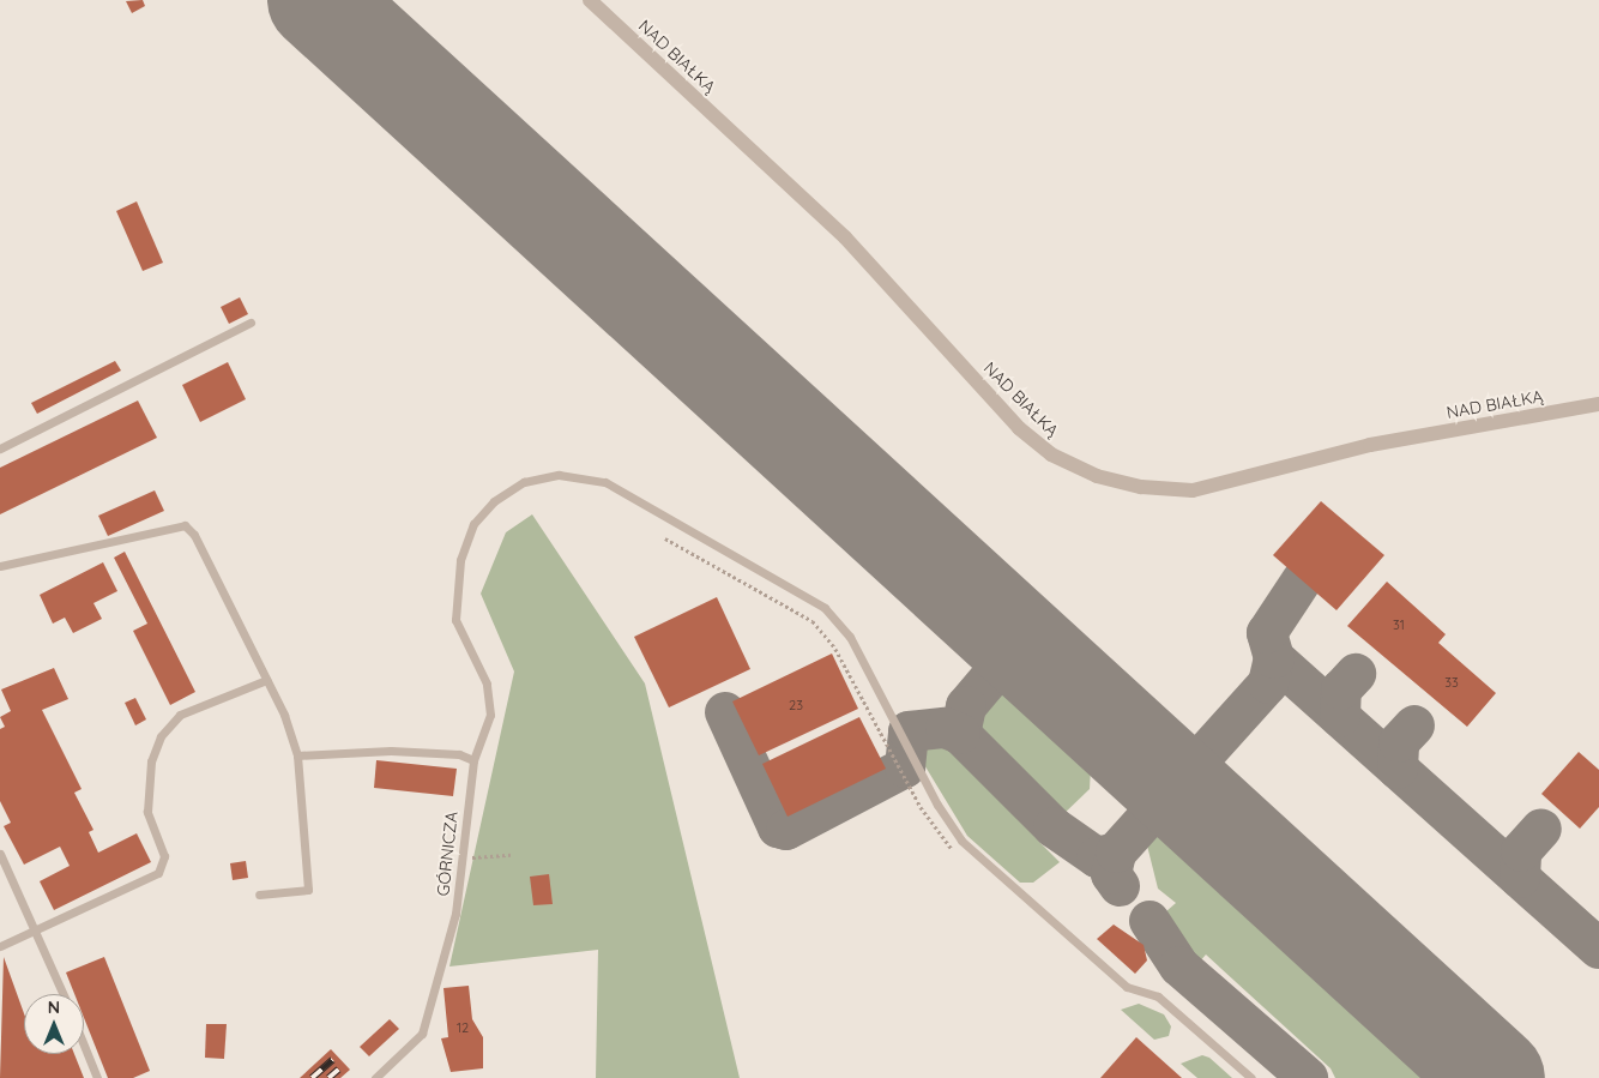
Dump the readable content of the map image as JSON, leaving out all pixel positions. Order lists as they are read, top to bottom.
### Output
{
  "streets": {
    "street": ["NAD BIAŁKĄ"],
    "lane": ["GÓRNICZA"]
  },
  "house_numbers": [
    "31",
    "33",
    "23",
    "12"
  ],
  "north": "top"
}
